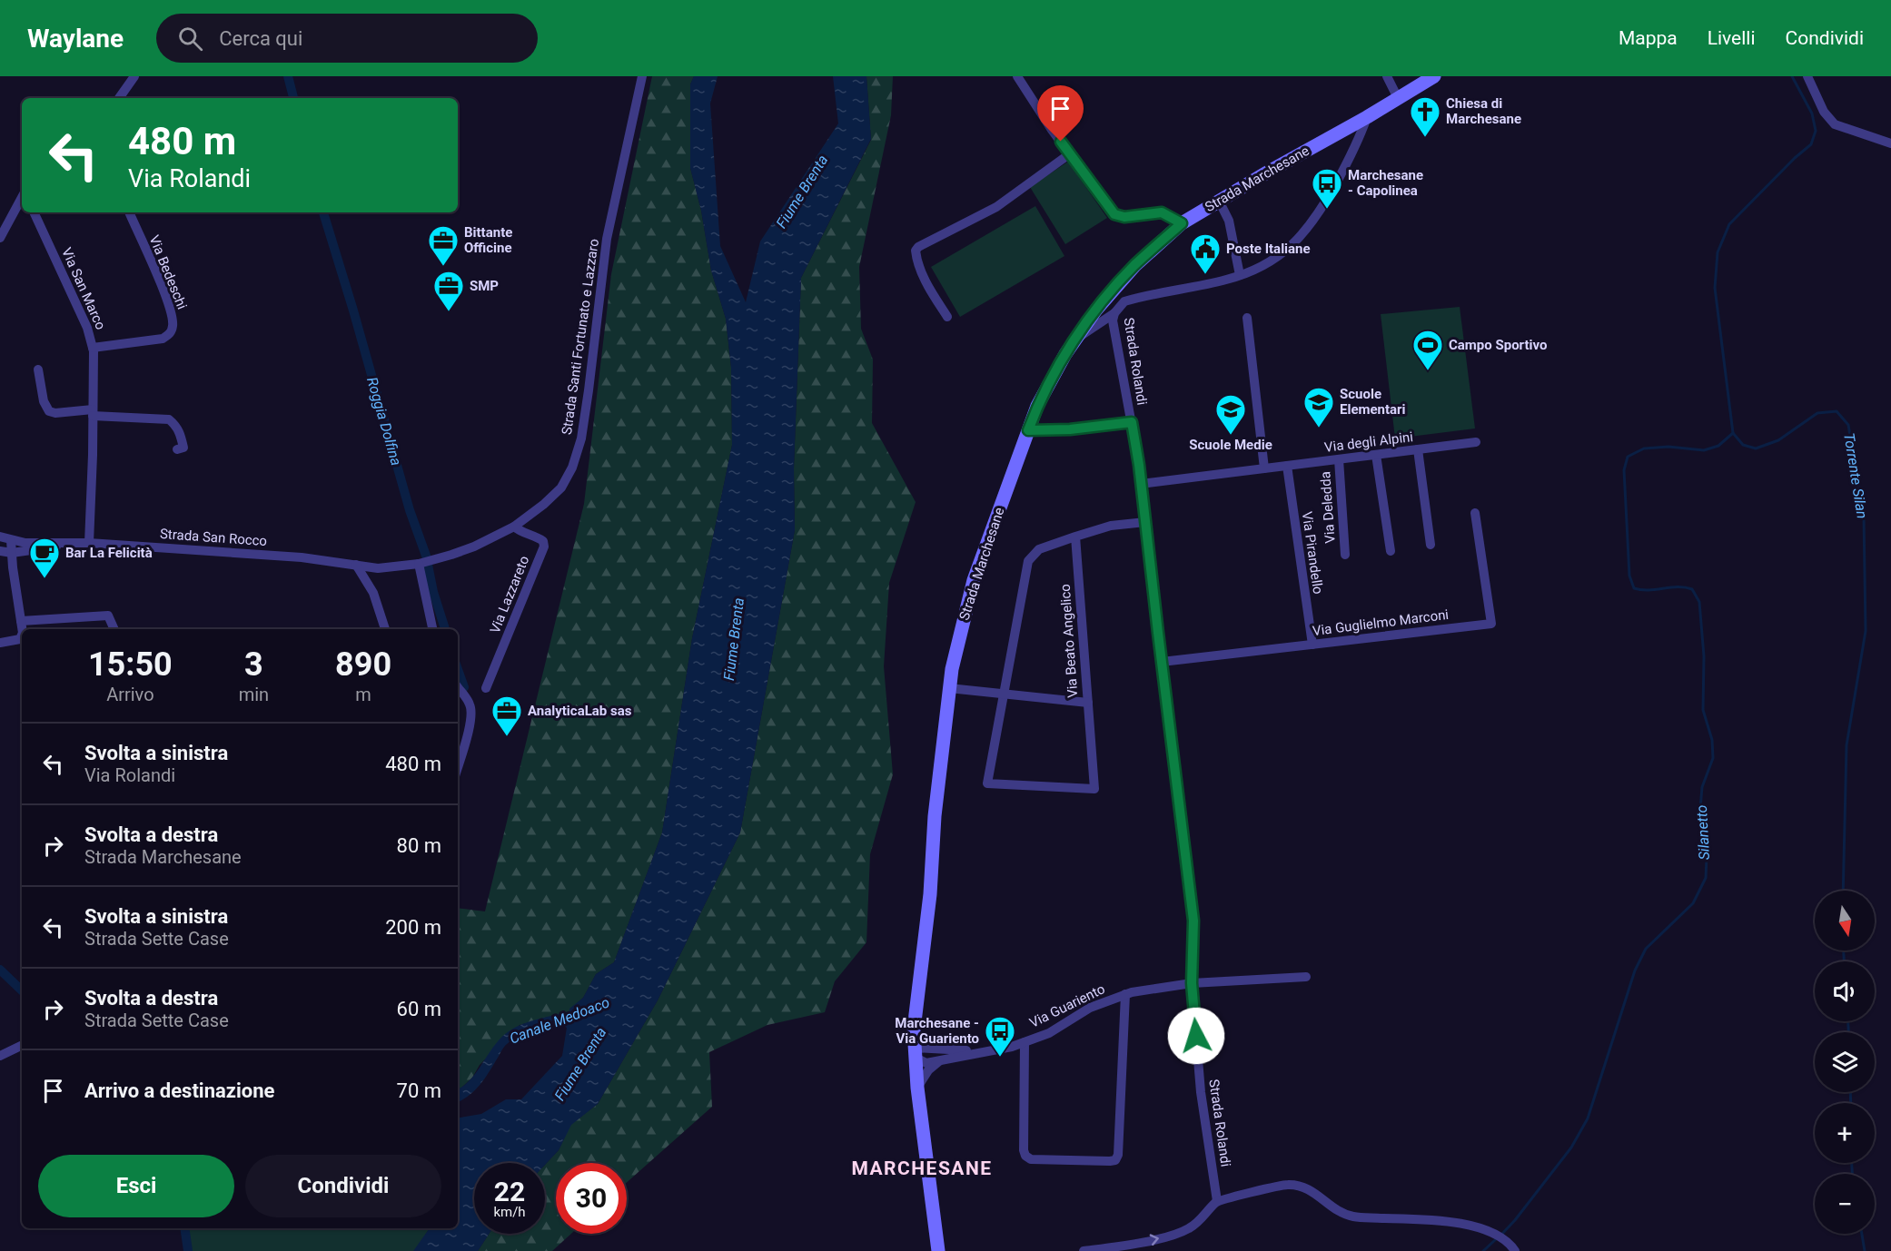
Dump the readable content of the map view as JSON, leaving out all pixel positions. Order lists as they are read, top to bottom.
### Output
{
  "streets": {
    "main road": ["Strada Marchesane"],
    "street": [
      "Via Bedeschi",
      "Via San Marco",
      "Strada Santi Fortunato e Lazzaro",
      "Strada Rolandi",
      "Via degli Alpini",
      "Via Deledda",
      "Strada San Rocco",
      "Via Pirandello",
      "Via Lazzareto",
      "Via Guglielmo Marconi",
      "Via Beato Angelico",
      "Via Guariento"
    ]
  },
  "crossings": [
    ["Strada Marchesane", "Strada Rolandi"],
    ["Strada Marchesane", "Via Beato Angelico"],
    ["Strada Marchesane", "Via Guariento"],
    ["Via Bedeschi", "Via San Marco"],
    ["Via San Marco", "Strada San Rocco"],
    ["Strada Santi Fortunato e Lazzaro", "Strada San Rocco"],
    ["Strada Santi Fortunato e Lazzaro", "Via Lazzareto"],
    ["Strada Rolandi", "Via degli Alpini"],
    ["Strada Rolandi", "Via Guglielmo Marconi"],
    ["Strada Rolandi", "Via Guariento"],
    ["Via degli Alpini", "Via Deledda"],
    ["Via degli Alpini", "Via Pirandello"],
    ["Via Pirandello", "Via Guglielmo Marconi"]
  ],
  "districts": ["MARCHESANE"],
  "water": [
    "Fiume Brenta",
    "Roggia Dolfina",
    "Torrente Silan",
    "Silanetto",
    "Canale Medoaco"
  ],
  "places": {
    "church": ["Chiesa di Marchesane"],
    "bus stop": ["Marchesane - Capolinea", "Marchesane - Via Guariento"],
    "office": ["Bittante Officine", "SMP", "AnalyticaLab sas"],
    "public building": ["Poste Italiane"],
    "sports": ["Campo Sportivo"],
    "school or university": ["Scuole Elementari", "Scuole Medie"],
    "cafe": ["Bar La Felicità"]
  },
  "north": "bottom",
  "page": {
    "header": "Waylane",
    "search": "Cerca qui",
    "nav": ["Mappa", "Livelli", "Condividi"],
    "turn": ["480 m", "Via Rolandi"],
    "eta": [
      "15:50",
      "Arrivo",
      "3",
      "min",
      "890",
      "m"
    ],
    "list": [
      {
        "name": "Svolta a sinistra",
        "note": "Via Rolandi",
        "value": "480 m"
      },
      {
        "name": "Svolta a destra",
        "note": "Strada Marchesane",
        "value": "80 m"
      },
      {
        "name": "Svolta a sinistra",
        "note": "Strada Sette Case",
        "value": "200 m"
      },
      {
        "name": "Svolta a destra",
        "note": "Strada Sette Case",
        "value": "60 m"
      },
      {
        "name": "Arrivo a destinazione",
        "value": "70 m"
      }
    ],
    "map_buttons": ["+", "−"],
    "buttons": ["Esci", "Condividi"],
    "speed": "22 km/h",
    "limit": "30"
  }
}
